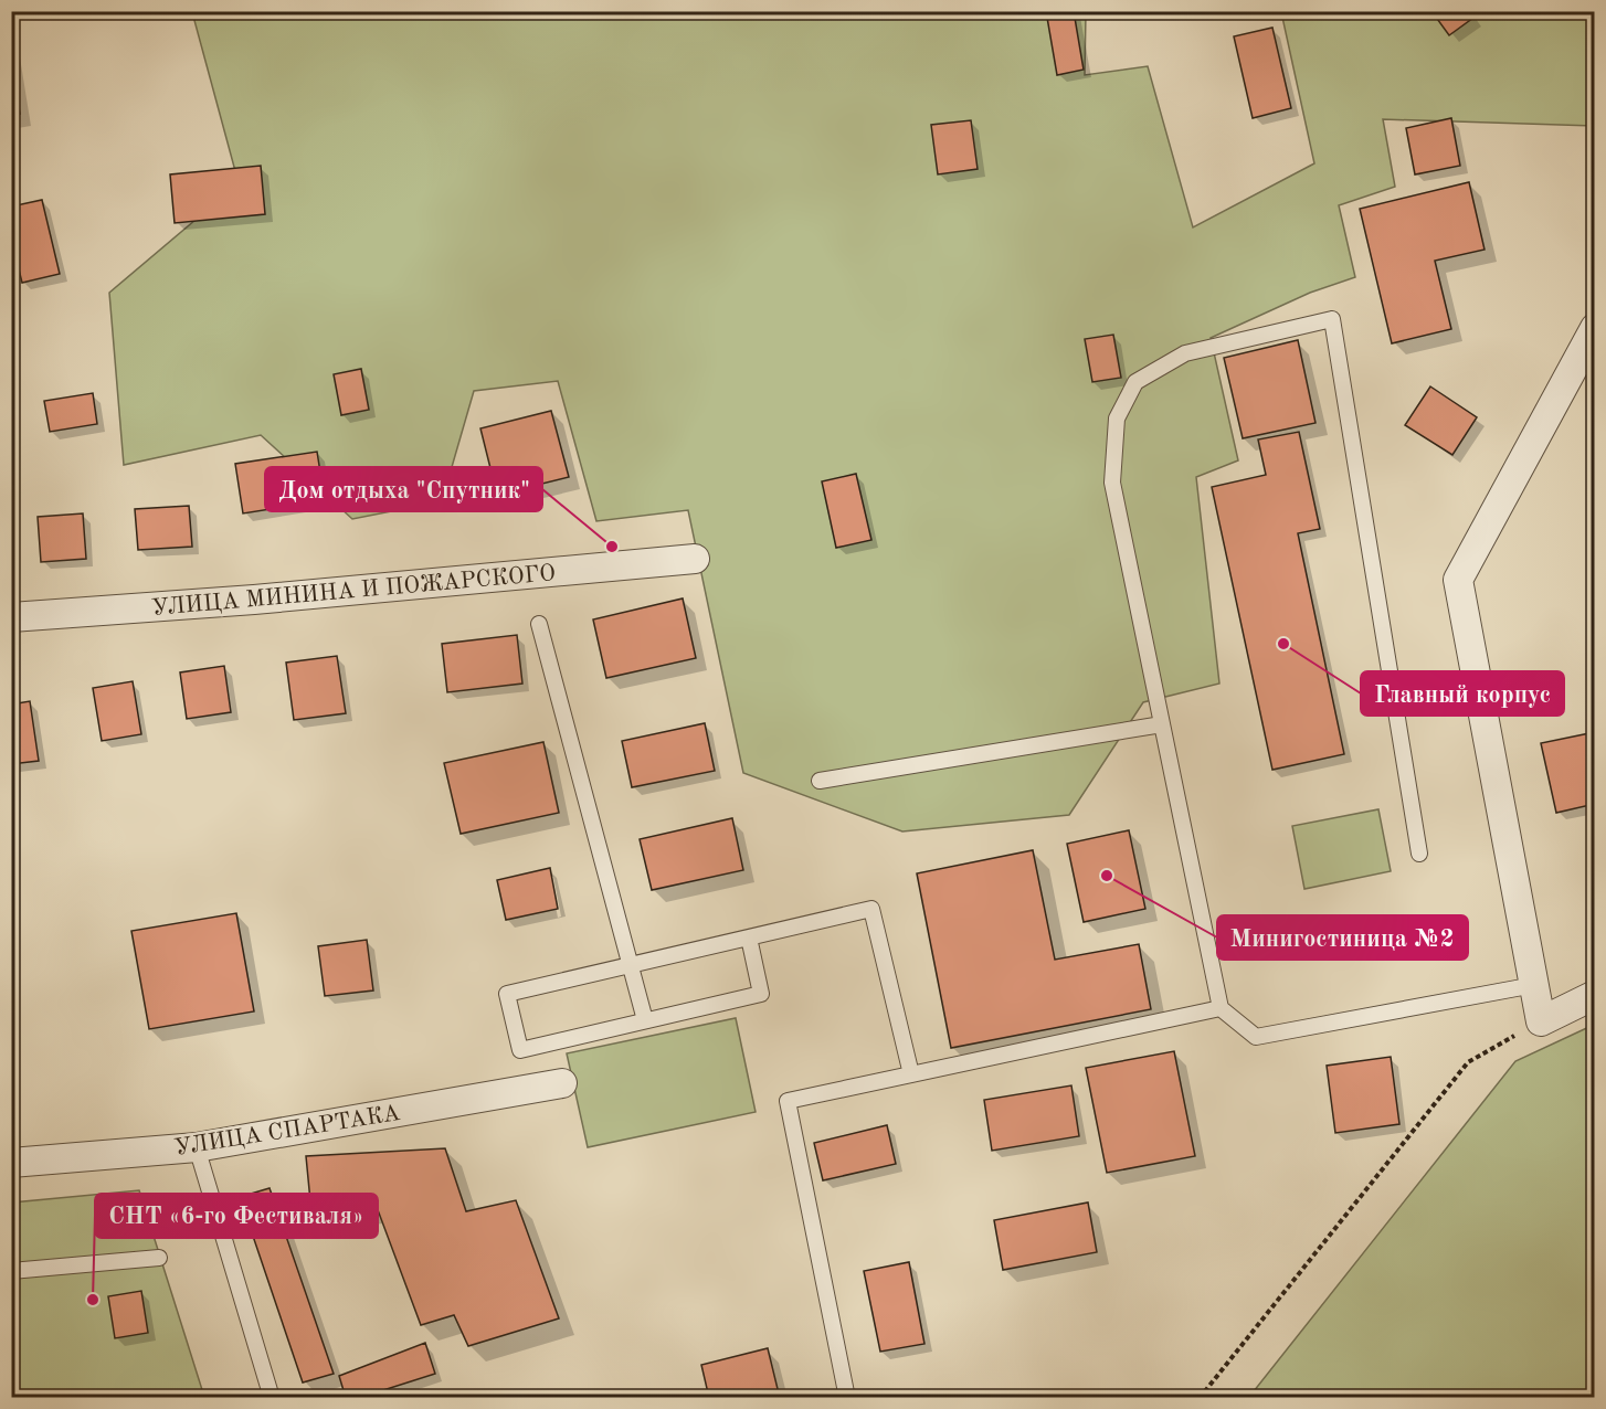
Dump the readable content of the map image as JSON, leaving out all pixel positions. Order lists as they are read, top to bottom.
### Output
{
  "streets": {
    "street": ["УЛИЦА МИНИНА И ПОЖАРСКОГО", "УЛИЦА СПАРТАКА"]
  },
  "places": [
    "Дом отдыха \"Спутник\"",
    "Главный корпус",
    "Минигостиница №2",
    "СНТ «6-го Фестиваля»"
  ]
}
